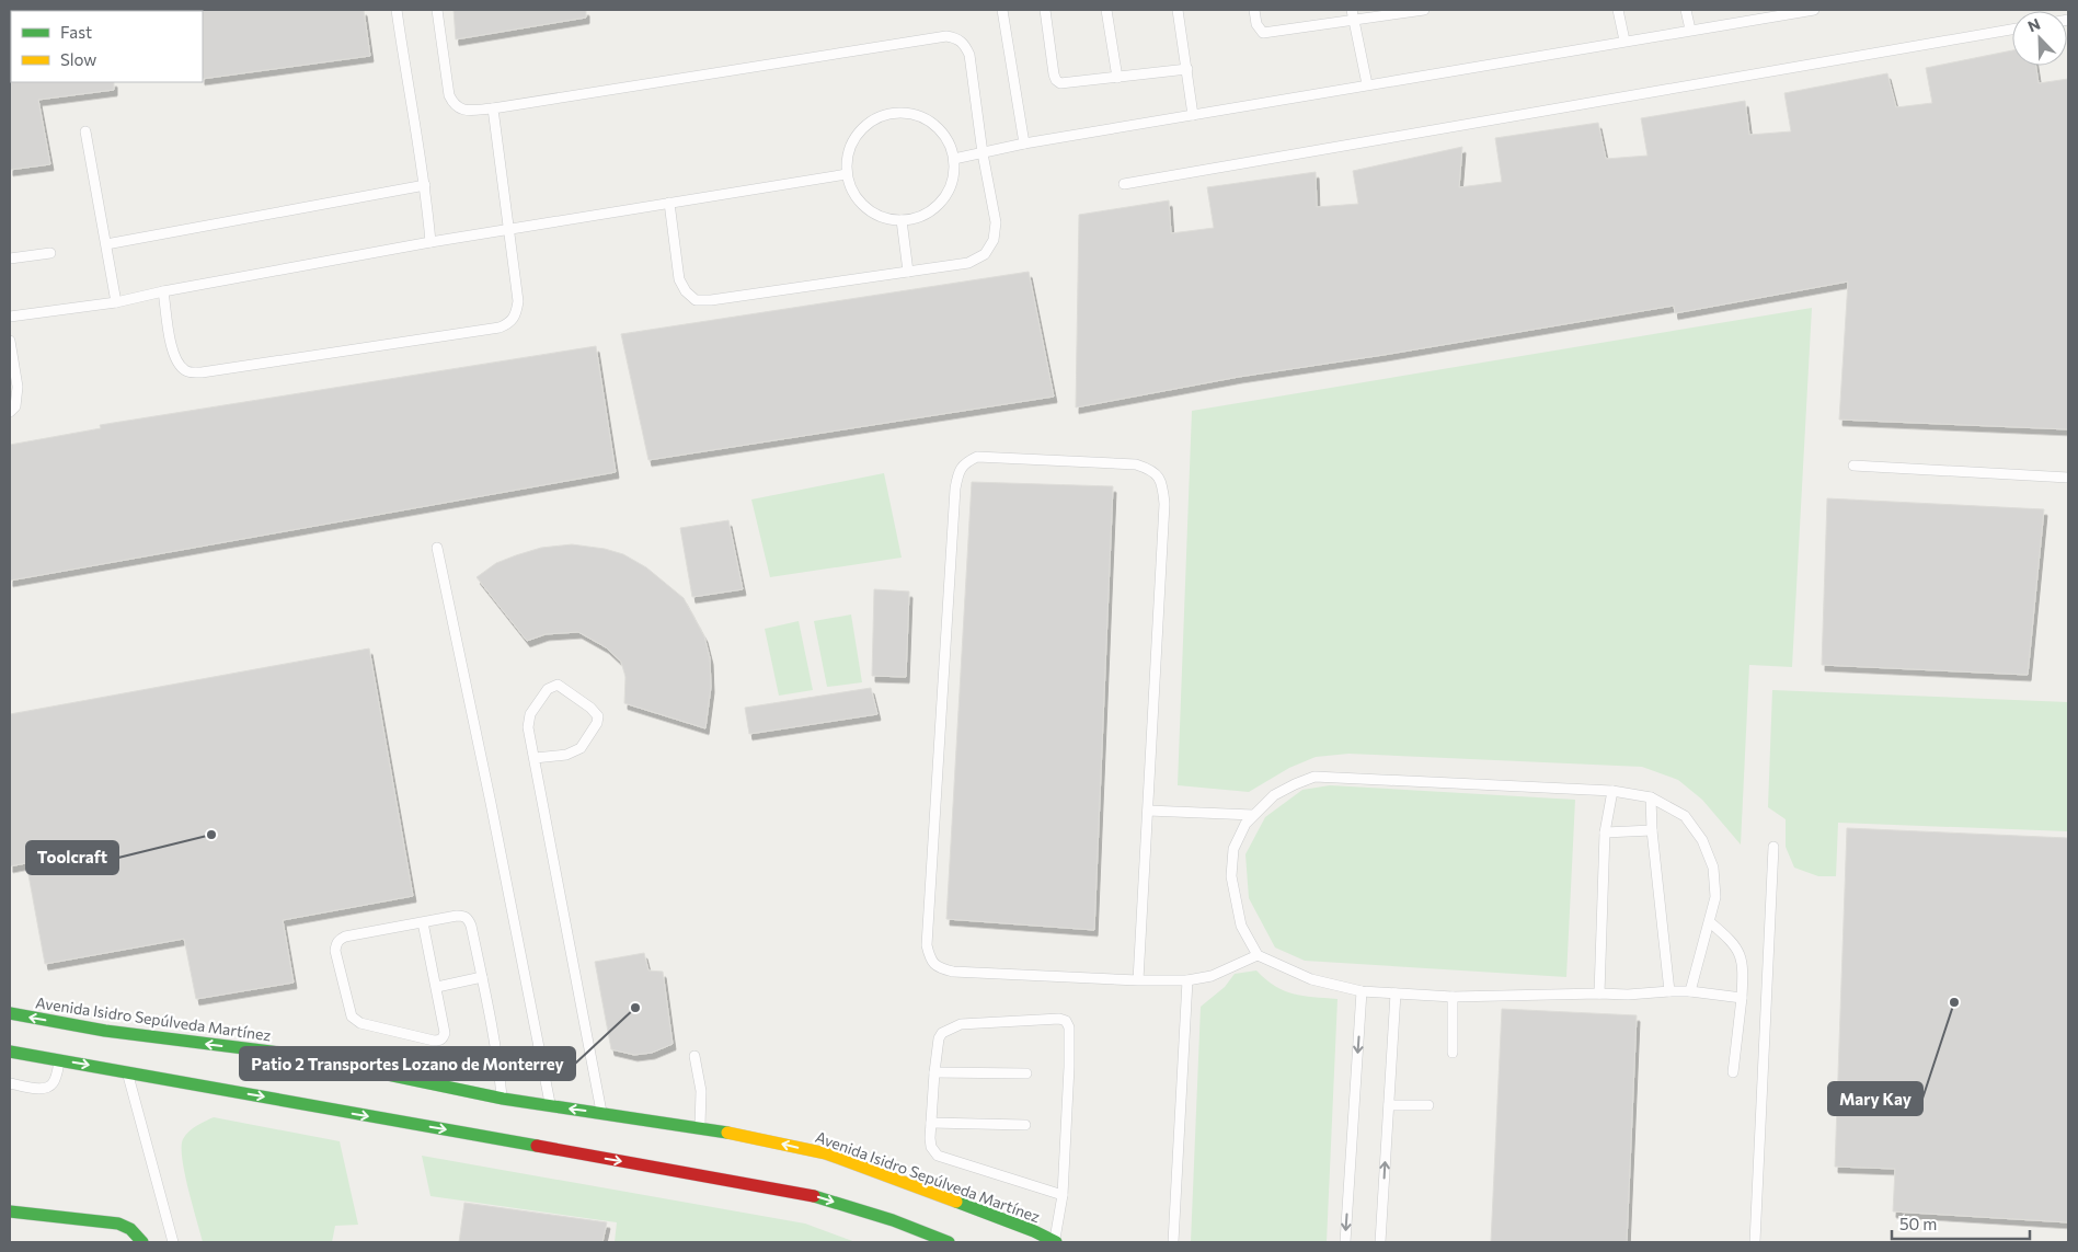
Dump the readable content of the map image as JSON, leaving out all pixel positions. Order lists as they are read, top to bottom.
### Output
{
  "streets": {
    "main road": ["Avenida Isidro Sepúlveda Martínez"]
  },
  "places": ["Toolcraft", "Mary Kay", "Patio 2 Transportes Lozano de Monterrey"],
  "legend": ["Fast", "Slow"],
  "scale_bar": "50 m",
  "north": "top left"
}
